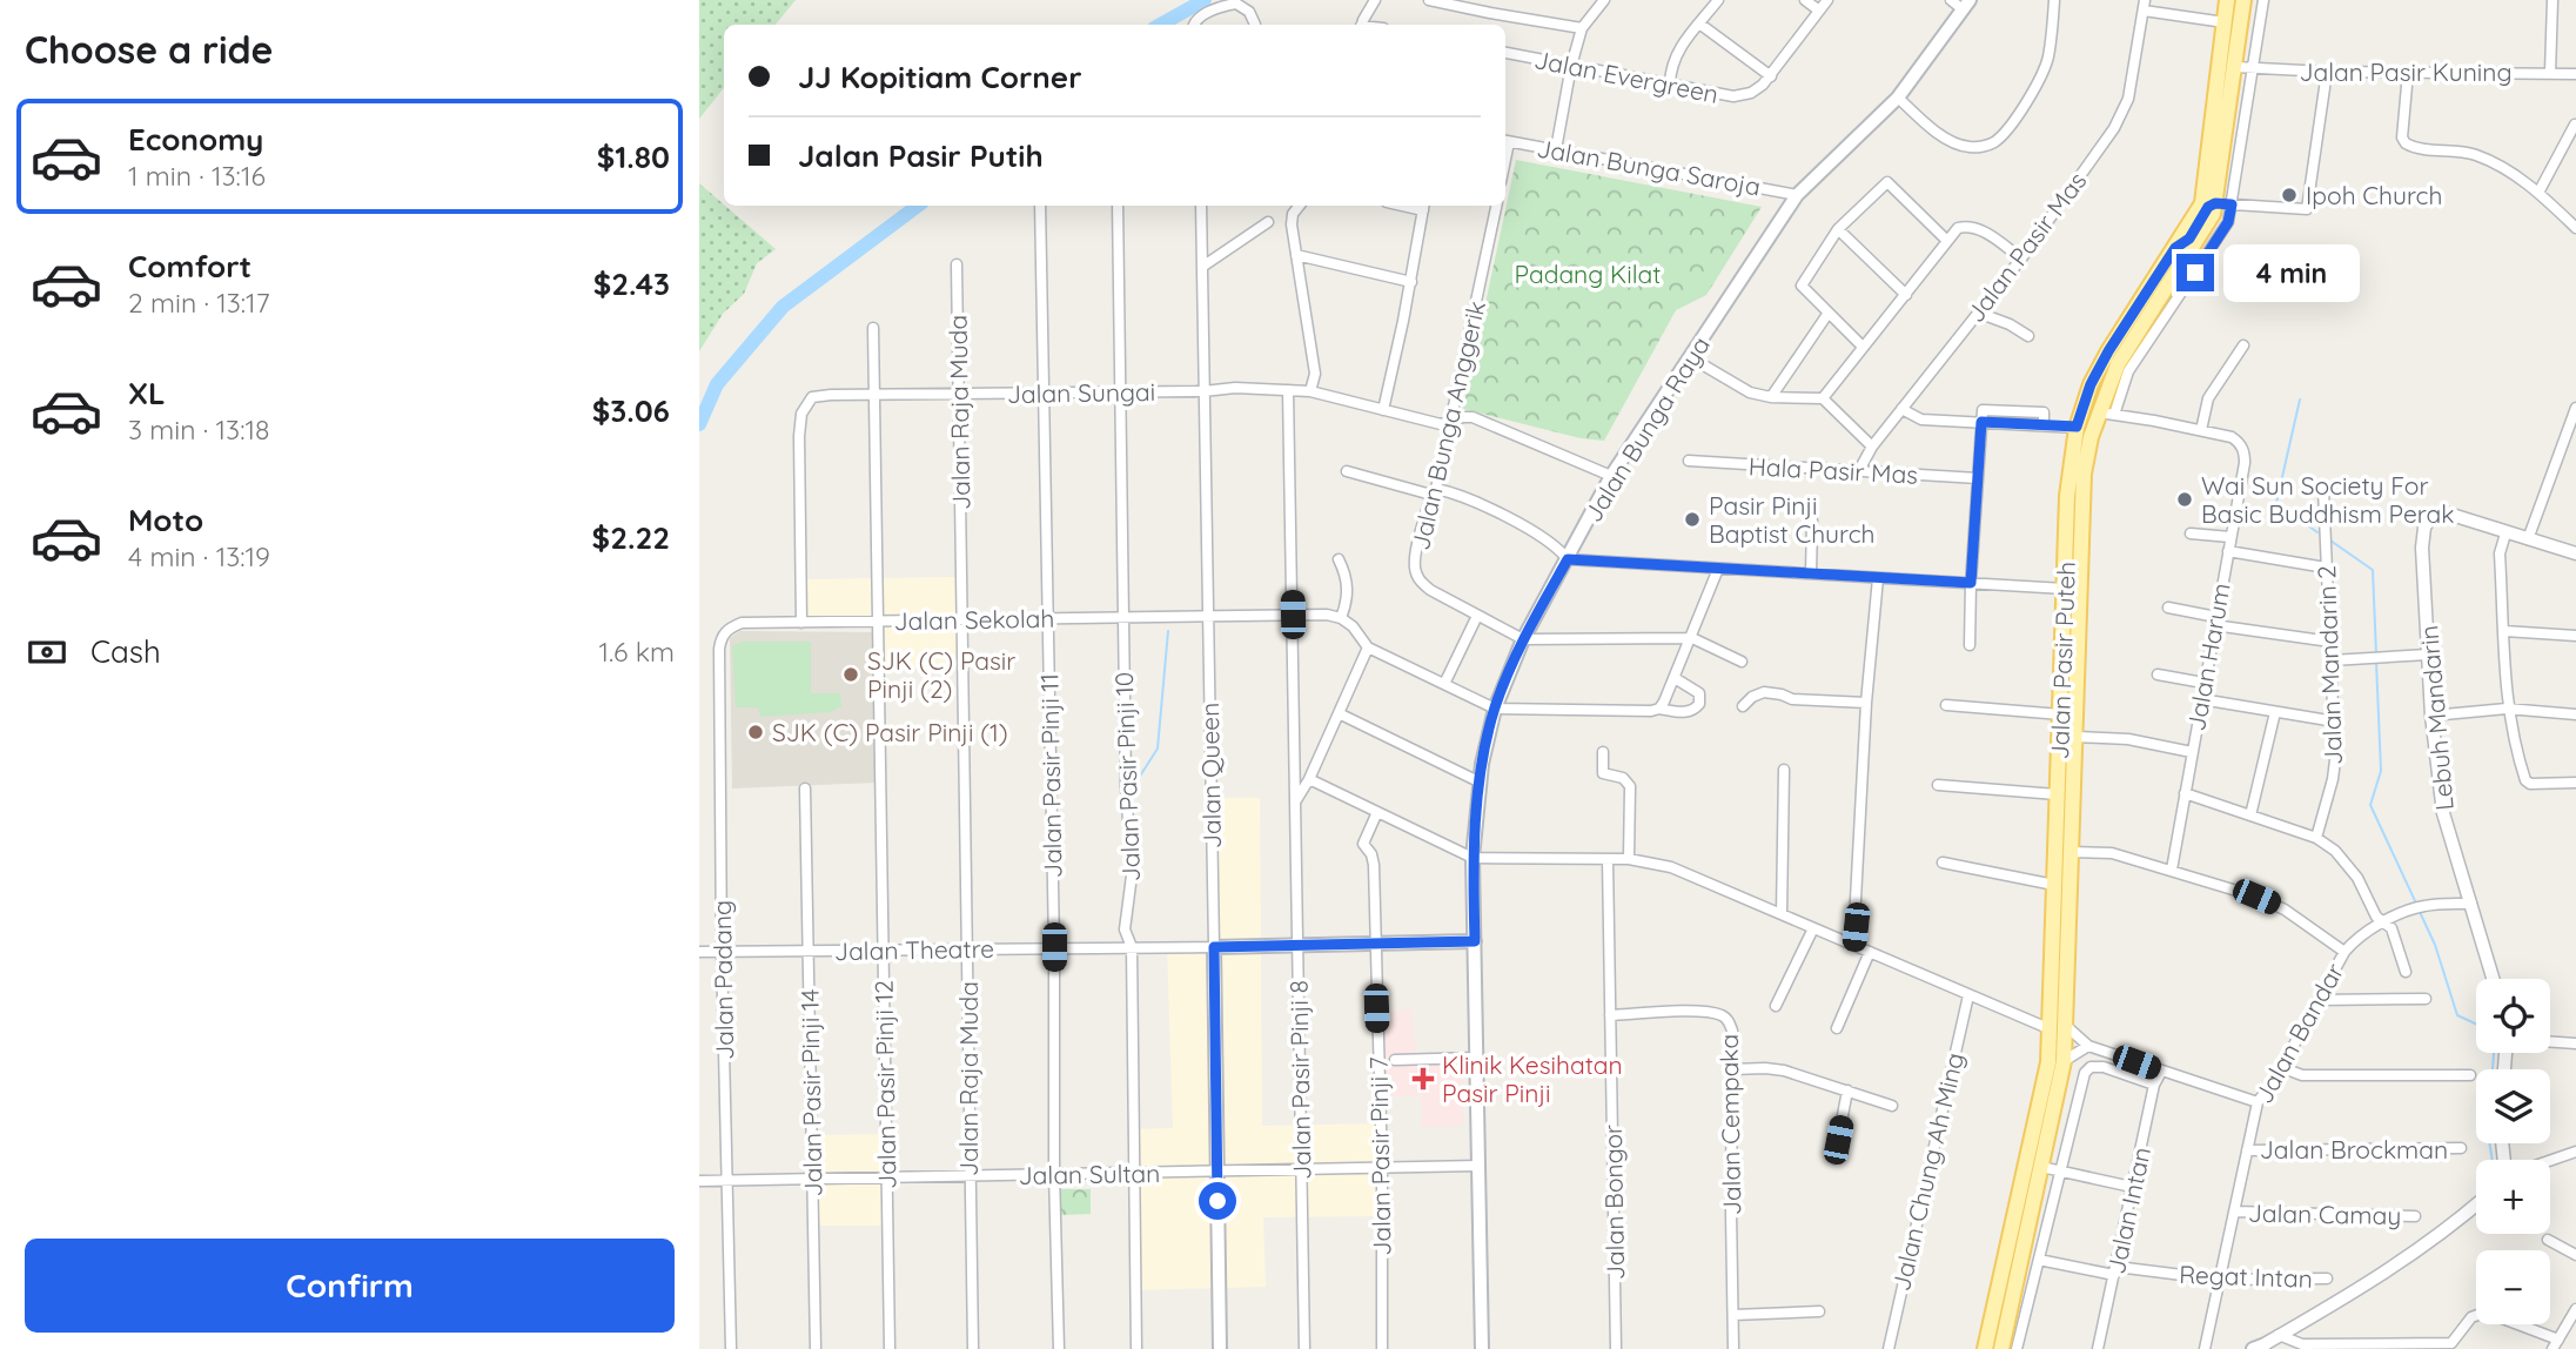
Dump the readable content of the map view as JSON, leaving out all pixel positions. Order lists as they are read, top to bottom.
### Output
{
  "streets": {
    "main road": [
      "Jalan Bunga Raya",
      "Jalan Pasir Puteh",
      "Jalan Queen",
      "Jalan Theatre"
    ],
    "street": [
      "Jalan Pasir Kuning",
      "Jalan Evergreen",
      "Jalan Bunga Saroja",
      "Jalan Pasir Mas",
      "Jalan Sungai",
      "Jalan Raja Muda",
      "Jalan Bunga Anggerik",
      "Hala Pasir Mas",
      "Jalan Sekolah",
      "Jalan Harum",
      "Jalan Mandarin 2",
      "Lebuh Mandarin",
      "Jalan Pasir Pinji 11",
      "Jalan Pasir Pinji 10",
      "Jalan Padang",
      "Jalan Bandar",
      "Jalan Pasir Pinji 8",
      "Jalan Pasir Pinji 12",
      "Jalan Pasir Pinji 14",
      "Jalan Cempaka",
      "Jalan Brockman",
      "Jalan Pasir Pinji 7",
      "Jalan Chung Ah Ming",
      "Jalan Sultan",
      "Jalan Bongor",
      "Jalan Intan",
      "Jalan Camay",
      "Regat Intan"
    ]
  },
  "crossings": [
    ["Jalan Pasir Kuning", "Jalan Pasir Puteh"],
    ["Jalan Bunga Saroja", "Jalan Bunga Raya"],
    ["Jalan Pasir Mas", "Hala Pasir Mas"],
    ["Jalan Sungai", "Jalan Raja Muda"],
    ["Jalan Sungai", "Jalan Bunga Anggerik"],
    ["Jalan Sungai", "Jalan Bunga Raya"],
    ["Jalan Sungai", "Jalan Sekolah"],
    ["Jalan Sungai", "Jalan Pasir Pinji 11"],
    ["Jalan Sungai", "Jalan Queen"],
    ["Jalan Sungai", "Jalan Pasir Pinji 10"],
    ["Jalan Sungai", "Jalan Pasir Pinji 8"],
    ["Jalan Sungai", "Jalan Pasir Pinji 12"],
    ["Jalan Raja Muda", "Jalan Sekolah"],
    ["Jalan Raja Muda", "Jalan Theatre"],
    ["Jalan Raja Muda", "Jalan Sultan"],
    ["Jalan Bunga Anggerik", "Jalan Bunga Raya"],
    ["Jalan Bunga Raya", "Jalan Theatre"],
    ["Jalan Bunga Raya", "Jalan Sultan"],
    ["Jalan Sekolah", "Jalan Pasir Pinji 11"],
    ["Jalan Sekolah", "Jalan Queen"],
    ["Jalan Sekolah", "Jalan Pasir Pinji 10"],
    ["Jalan Sekolah", "Jalan Padang"],
    ["Jalan Sekolah", "Jalan Pasir Pinji 8"],
    ["Jalan Sekolah", "Jalan Pasir Pinji 12"],
    ["Lebuh Mandarin", "Jalan Bandar"],
    ["Jalan Pasir Pinji 11", "Jalan Theatre"],
    ["Jalan Pasir Pinji 11", "Jalan Sultan"],
    ["Jalan Queen", "Jalan Theatre"],
    ["Jalan Queen", "Jalan Sultan"],
    ["Jalan Pasir Pinji 10", "Jalan Theatre"],
    ["Jalan Pasir Pinji 10", "Jalan Sultan"],
    ["Jalan Theatre", "Jalan Padang"],
    ["Jalan Theatre", "Jalan Pasir Pinji 8"],
    ["Jalan Theatre", "Jalan Pasir Pinji 12"],
    ["Jalan Theatre", "Jalan Pasir Pinji 14"],
    ["Jalan Theatre", "Jalan Pasir Pinji 7"],
    ["Jalan Padang", "Jalan Sultan"],
    ["Jalan Bandar", "Jalan Brockman"],
    ["Jalan Bandar", "Jalan Camay"],
    ["Jalan Bandar", "Regat Intan"],
    ["Jalan Pasir Pinji 8", "Jalan Sultan"],
    ["Jalan Pasir Pinji 12", "Jalan Sultan"],
    ["Jalan Pasir Pinji 14", "Jalan Sultan"],
    ["Jalan Cempaka", "Jalan Bongor"],
    ["Jalan Pasir Pinji 7", "Jalan Sultan"],
    ["Jalan Intan", "Regat Intan"]
  ],
  "parks": ["Padang Kilat"],
  "places": {
    "other": [
      "Ipoh Church",
      "Wai Sun Society For Basic Buddhism Perak",
      "Pasir Pinji Baptist Church",
      "SJK (C) Pasir Pinji (2)",
      "SJK (C) Pasir Pinji (1)"
    ],
    "health": ["Klinik Kesihatan Pasir Pinji"]
  },
  "page": {
    "heading": "Choose a ride",
    "banner": ["JJ Kopitiam Corner", "Jalan Pasir Putih"],
    "list": [
      {
        "name": "Economy",
        "note": "1 min · 13:16",
        "value": "$1.80"
      },
      {
        "name": "Comfort",
        "note": "2 min · 13:17",
        "value": "$2.43"
      },
      {
        "name": "XL",
        "note": "3 min · 13:18",
        "value": "$3.06"
      },
      {
        "name": "Moto",
        "note": "4 min · 13:19",
        "value": "$2.22"
      }
    ],
    "bubble": "4 min",
    "pay": ["Cash", "1.6 km"],
    "map_buttons": ["+", "−"],
    "buttons": "Confirm"
  }
}
